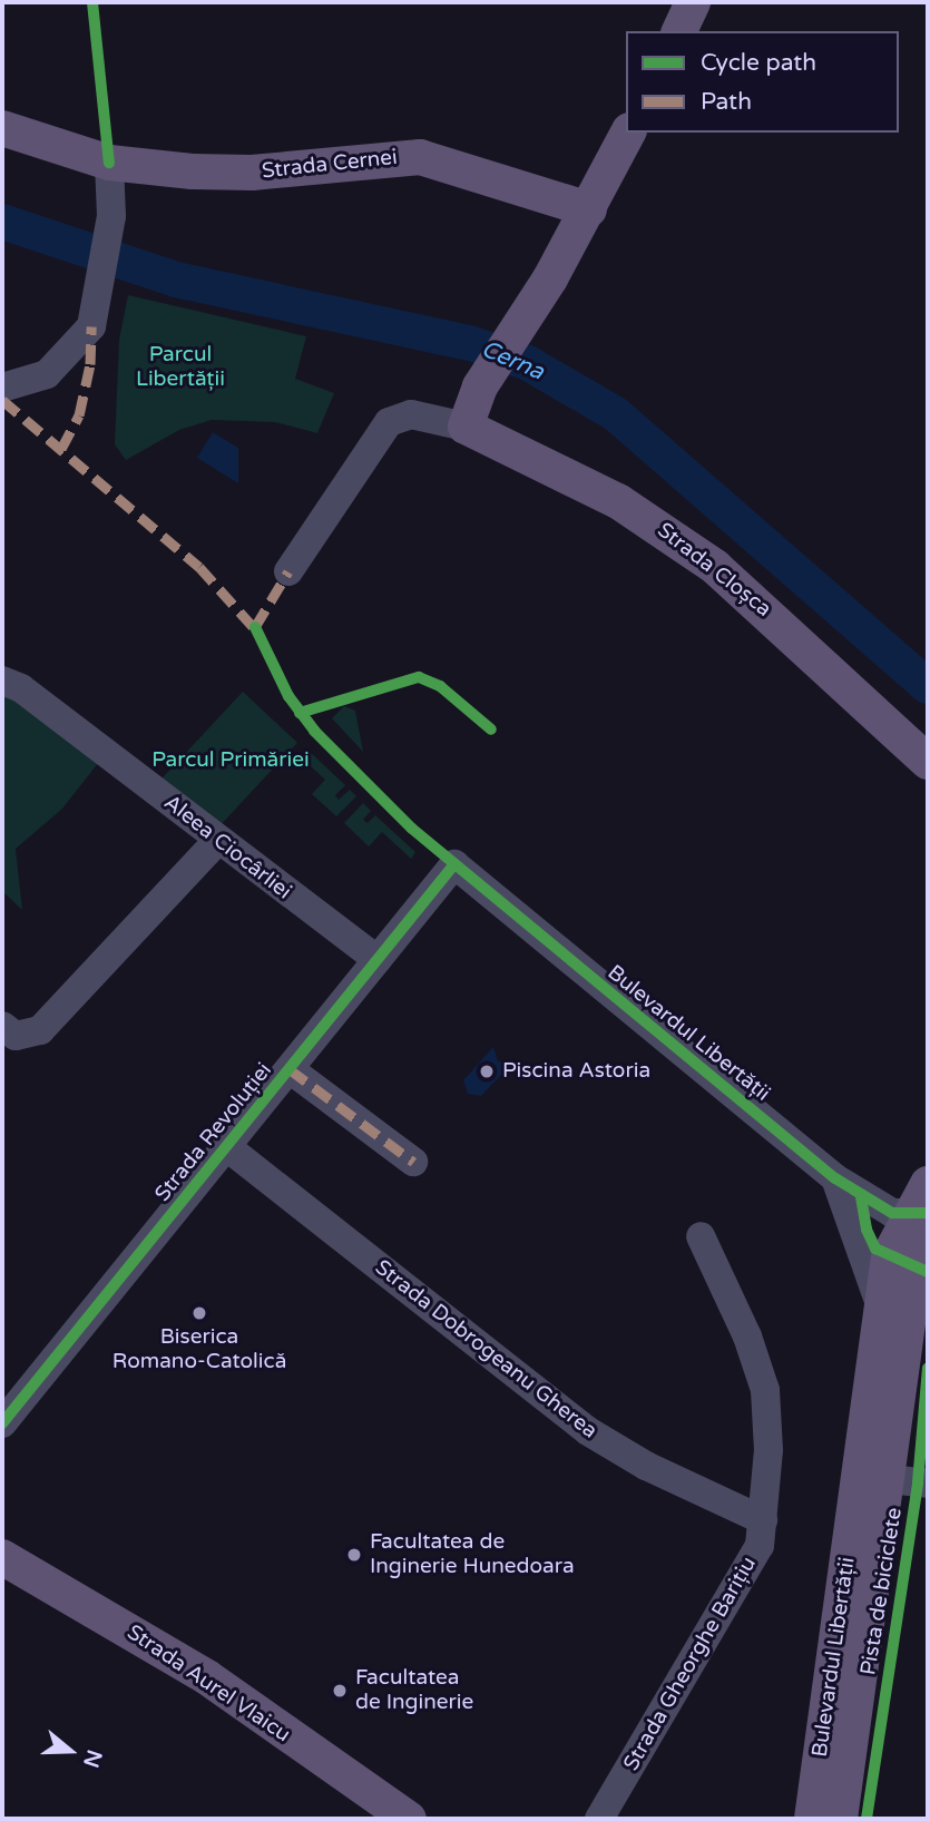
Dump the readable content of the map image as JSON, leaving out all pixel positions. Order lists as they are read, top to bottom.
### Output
{
  "streets": {
    "main road": [
      "Strada Cernei",
      "Strada Cloșca",
      "Bulevardul Libertății",
      "Strada Aurel Vlaicu"
    ],
    "street": [
      "Aleea Ciocârliei",
      "Strada Revoluției",
      "Strada Dobrogeanu Gherea",
      "Strada Gheorghe Barițiu"
    ],
    "cycle path": ["Pista de biciclete"]
  },
  "crossings": [
    ["Aleea Ciocârliei", "Strada Revoluției"],
    ["Bulevardul Libertății", "Strada Revoluției"],
    ["Strada Revoluției", "Strada Dobrogeanu Gherea"],
    ["Strada Dobrogeanu Gherea", "Strada Gheorghe Barițiu"]
  ],
  "water": ["Cerna"],
  "parks": ["Parcul Libertății", "Parcul Primăriei"],
  "places": [
    "Piscina Astoria",
    "Biserica Romano-Catolică",
    "Facultatea de Inginerie Hunedoara",
    "Facultatea de Inginerie"
  ],
  "legend": ["Cycle path", "Path"],
  "north": "right"
}
